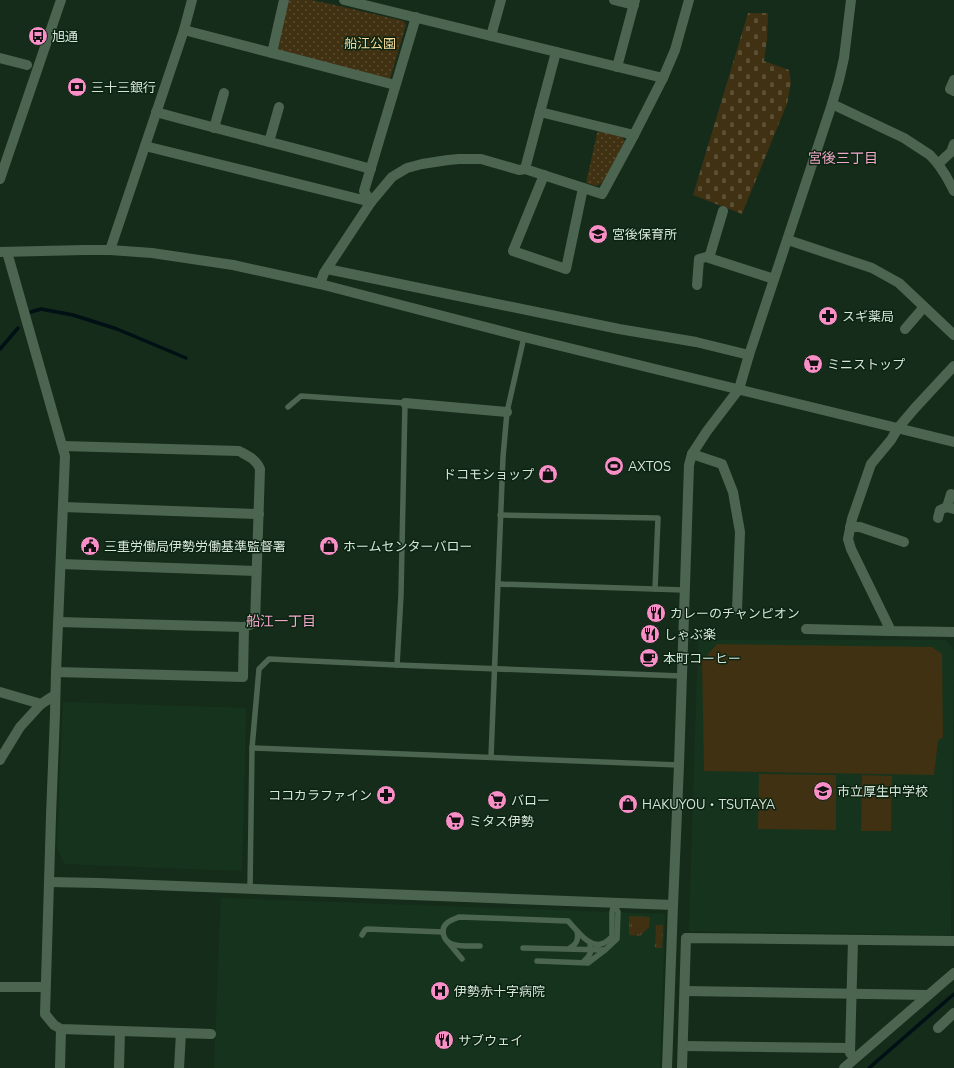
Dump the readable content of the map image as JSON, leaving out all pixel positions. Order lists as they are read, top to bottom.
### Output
{
  "districts": ["宮後三丁目", "船江一丁目"],
  "parks": ["船江公園"],
  "places": {
    "bus stop": ["旭通"],
    "bank": ["三十三銀行"],
    "school or university": ["宮後保育所", "市立厚生中学校"],
    "pharmacy": ["スギ薬局", "ココカラファイン"],
    "supermarket": ["ミニストップ", "バロー", "ミタス伊勢"],
    "sports": ["AXTOS"],
    "shop": ["ドコモショップ", "ホームセンターバロー", "HAKUYOU・TSUTAYA"],
    "public building": ["三重労働局伊勢労働基準監督署"],
    "restaurant": ["カレーのチャンピオン", "しゃぶ楽", "サブウェイ"],
    "cafe": ["本町コーヒー"],
    "hospital": ["伊勢赤十字病院"]
  }
}
